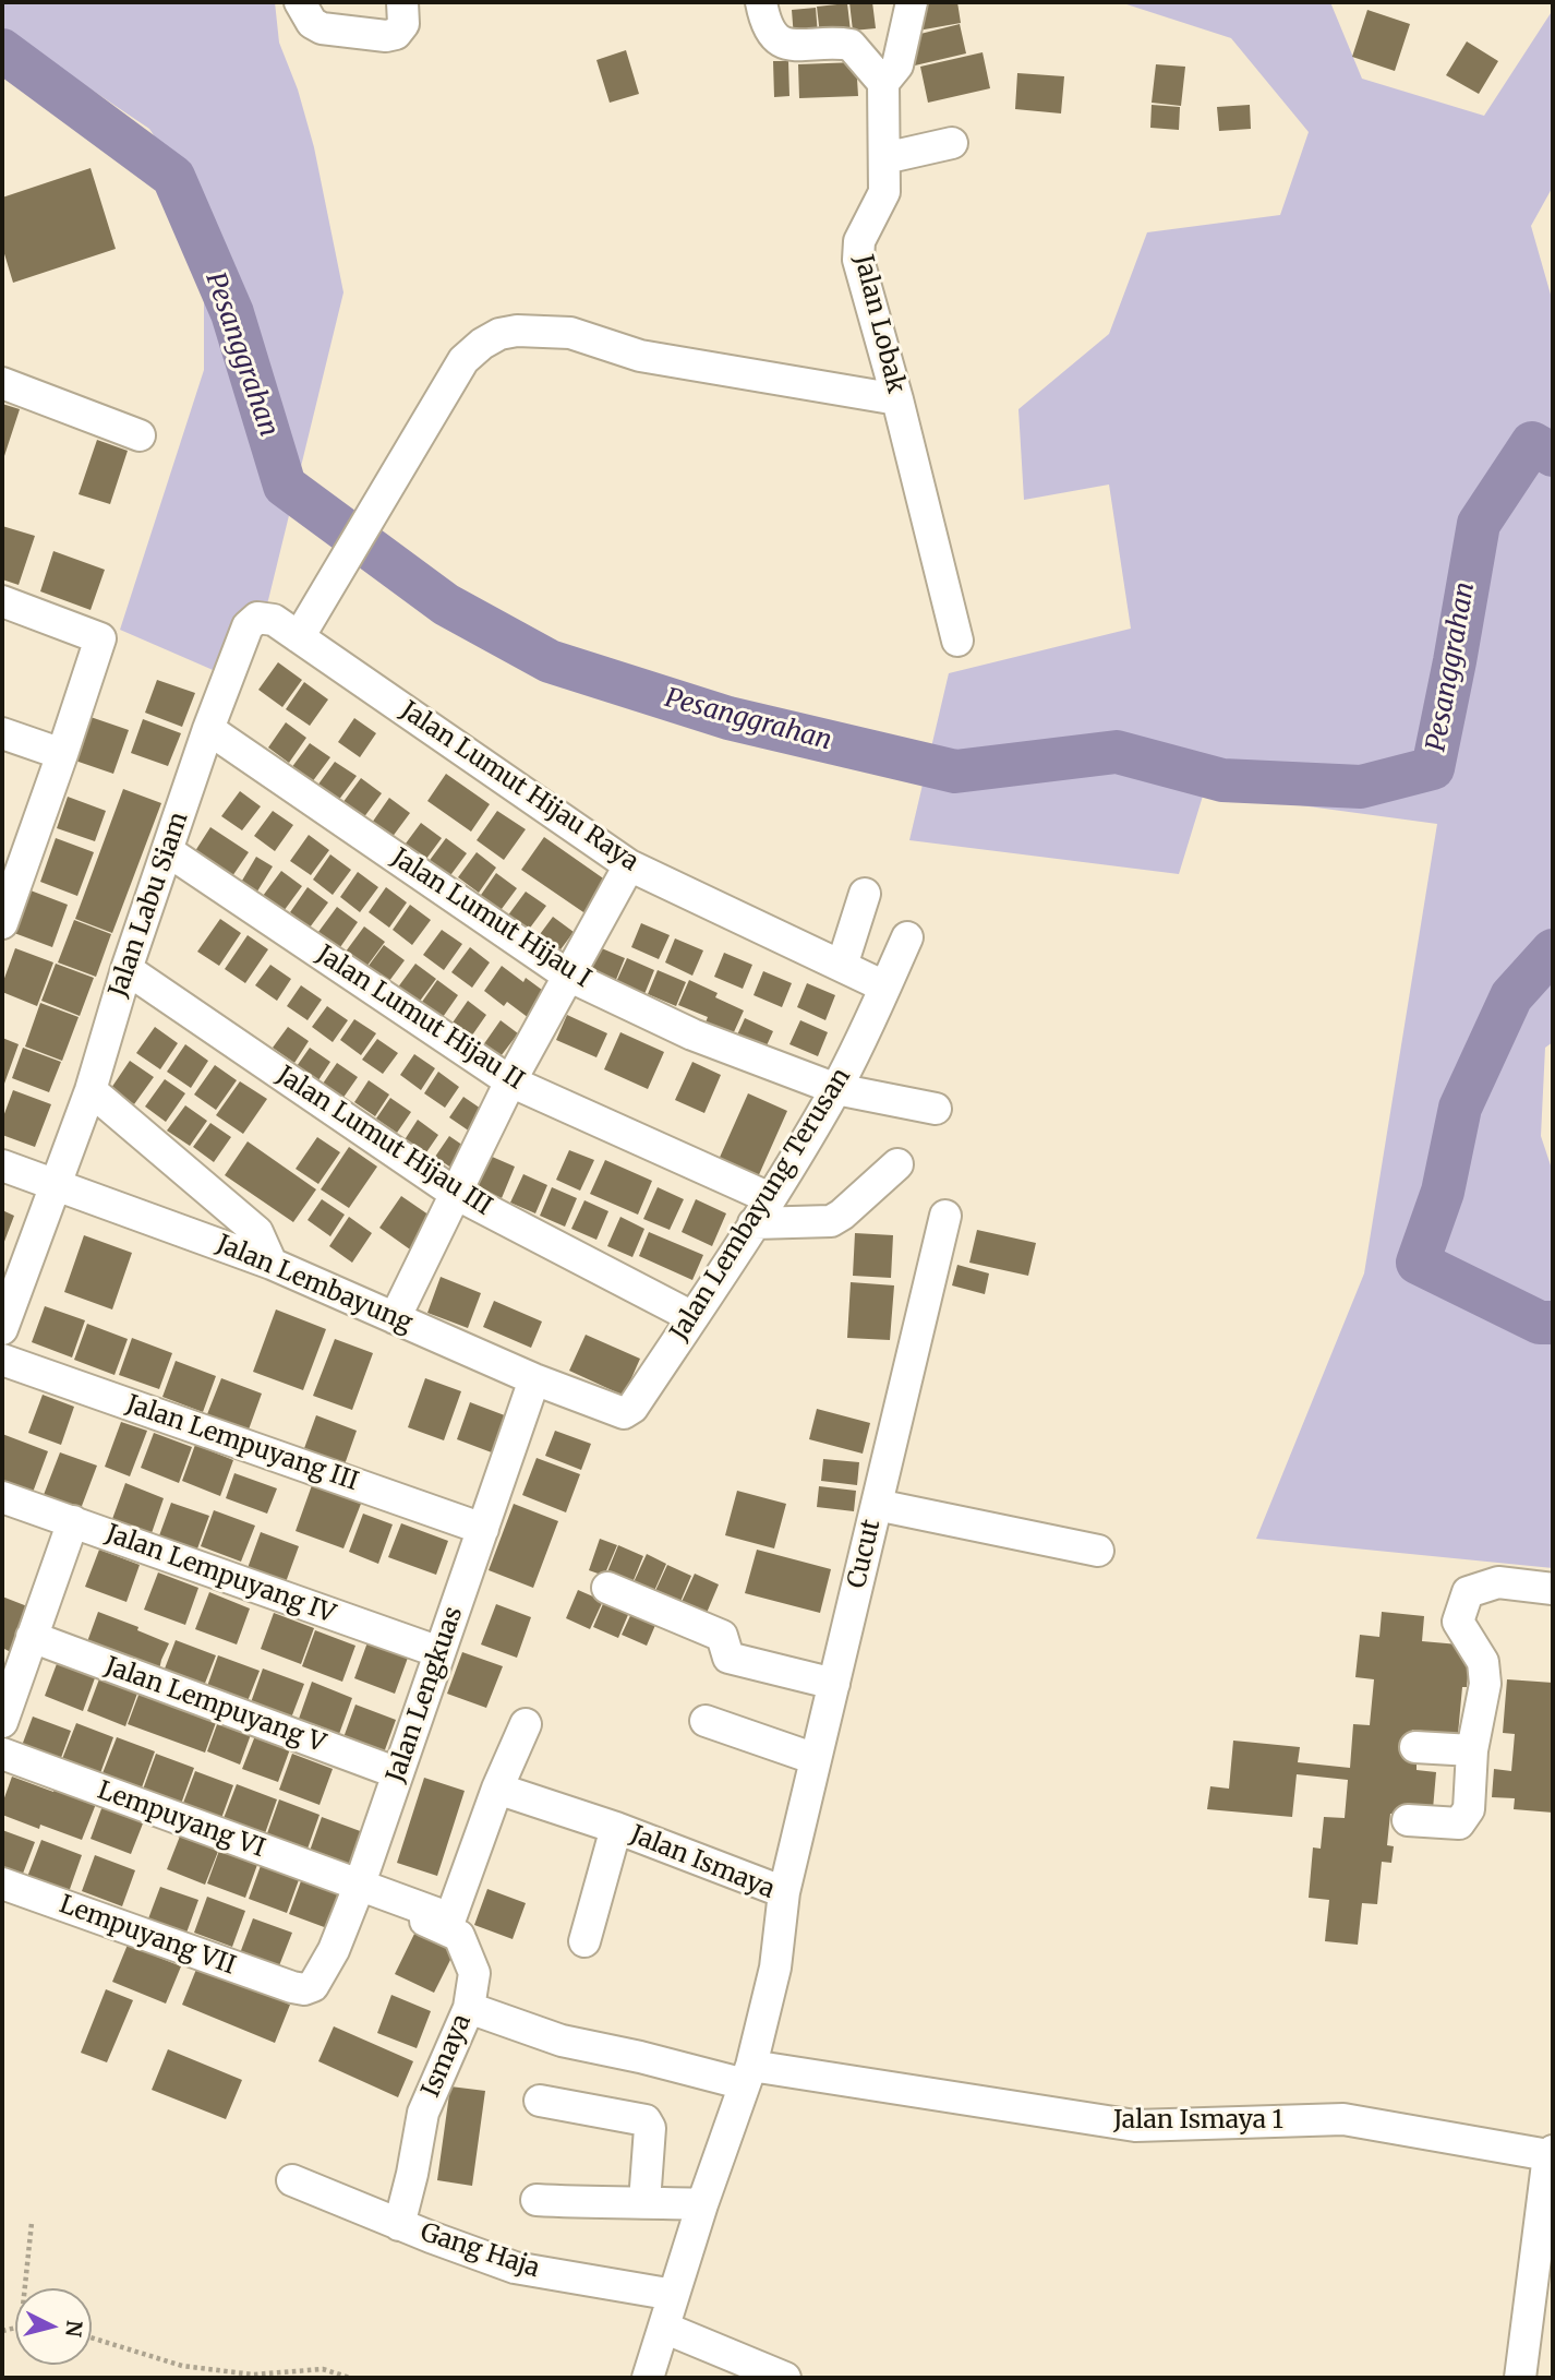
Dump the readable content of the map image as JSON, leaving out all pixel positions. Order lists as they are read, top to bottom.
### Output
{
  "streets": {
    "street": [
      "Jalan Lobak",
      "Jalan Lumut Hijau Raya",
      "Jalan Labu Siam",
      "Jalan Lumut Hijau I",
      "Jalan Lumut Hijau II",
      "Jalan Lumut Hijau III",
      "Jalan Lembayung Terusan",
      "Jalan Lembayung",
      "Jalan Lempuyang III",
      "Cucut",
      "Jalan Lempuyang IV",
      "Jalan Lengkuas",
      "Jalan Lempuyang V",
      "Lempuyang VI",
      "Jalan Ismaya",
      "Lempuyang VII",
      "Ismaya",
      "Jalan Ismaya 1",
      "Gang Haja"
    ]
  },
  "crossings": [
    ["Jalan Lumut Hijau Raya", "Jalan Labu Siam"],
    ["Jalan Lumut Hijau Raya", "Jalan Lembayung Terusan"],
    ["Jalan Labu Siam", "Jalan Lumut Hijau I"],
    ["Jalan Labu Siam", "Jalan Lumut Hijau II"],
    ["Jalan Labu Siam", "Jalan Lumut Hijau III"],
    ["Jalan Labu Siam", "Jalan Lembayung"],
    ["Jalan Lumut Hijau I", "Jalan Lembayung Terusan"],
    ["Jalan Lumut Hijau II", "Jalan Lembayung Terusan"],
    ["Jalan Lumut Hijau III", "Jalan Lembayung Terusan"],
    ["Jalan Lembayung Terusan", "Jalan Lembayung"],
    ["Jalan Lembayung", "Jalan Lengkuas"],
    ["Jalan Lempuyang III", "Jalan Lengkuas"],
    ["Cucut", "Jalan Ismaya"],
    ["Jalan Lempuyang IV", "Jalan Lengkuas"],
    ["Jalan Lengkuas", "Jalan Lempuyang V"],
    ["Jalan Lengkuas", "Lempuyang VI"],
    ["Jalan Lengkuas", "Lempuyang VII"],
    ["Jalan Ismaya", "Jalan Ismaya 1"],
    ["Jalan Ismaya", "Gang Haja"],
    ["Ismaya", "Jalan Ismaya 1"],
    ["Ismaya", "Gang Haja"]
  ],
  "water": ["Pesanggrahan"],
  "north": "right"
}
